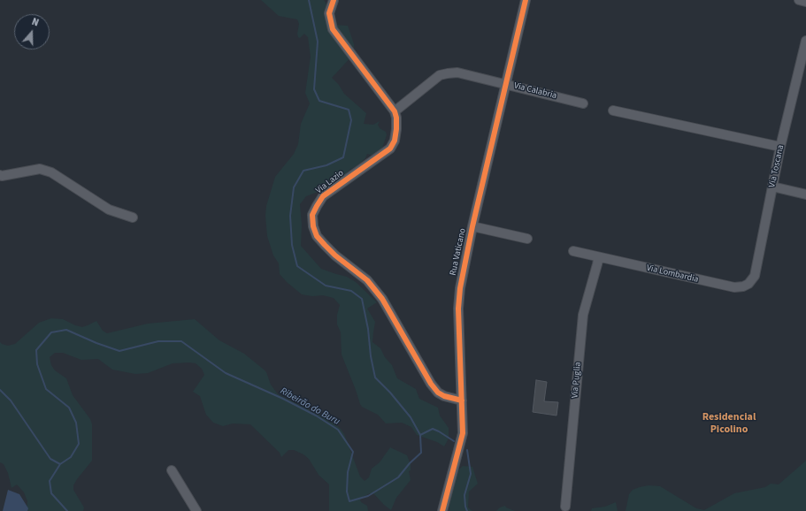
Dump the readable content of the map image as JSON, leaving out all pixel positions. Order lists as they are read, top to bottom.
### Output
{
  "streets": {
    "street": [
      "Via Calabria",
      "Via Toscana",
      "Via Lazio",
      "Rua Vaticano",
      "Via Lombardia",
      "Via Puglia"
    ]
  },
  "crossings": [
    ["Via Calabria", "Via Lazio"],
    ["Via Calabria", "Rua Vaticano"],
    ["Via Toscana", "Via Lombardia"],
    ["Via Lazio", "Rua Vaticano"],
    ["Via Lombardia", "Via Puglia"]
  ],
  "districts": ["Residencial Picolino"],
  "water": ["Ribeirão do Buru"],
  "north": "top"
}
